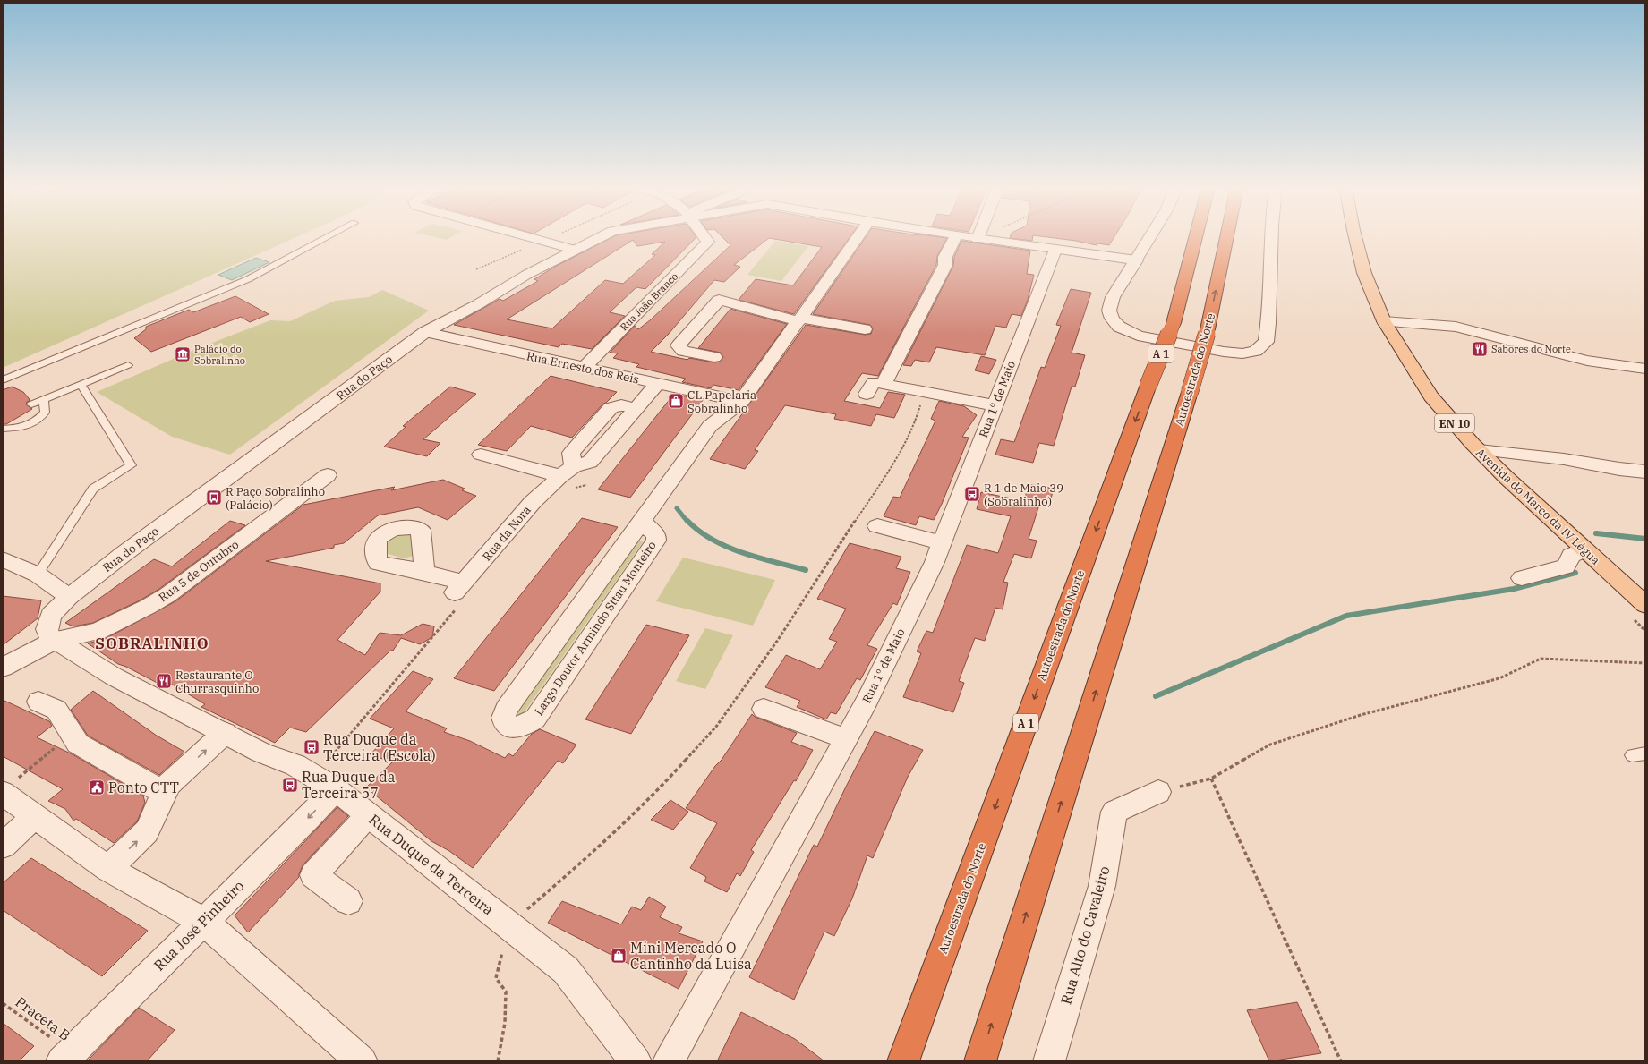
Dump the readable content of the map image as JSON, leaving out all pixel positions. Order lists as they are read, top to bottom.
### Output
{
  "streets": {
    "highway": ["A 1", "Autoestrada do Norte"],
    "main road": ["EN 10", "Avenida do Marco da IV Légua"],
    "street": [
      "Rua João Branco",
      "Rua Ernesto dos Reis",
      "Rua do Paço",
      "Rua 1º de Maio",
      "Rua da Nora",
      "Rua 5 de Outubro",
      "Largo Doutor Armindo Sttau Monteiro",
      "Rua Duque da Terceira",
      "Rua José Pinheiro",
      "Rua Alto do Cavaleiro"
    ],
    "path": ["Praceta B"]
  },
  "crossings": [
    ["Rua João Branco", "Rua Ernesto dos Reis"],
    ["Rua Ernesto dos Reis", "Rua do Paço"],
    ["Rua do Paço", "Rua 5 de Outubro"],
    ["Rua do Paço", "Rua Duque da Terceira"],
    ["Rua 5 de Outubro", "Rua Duque da Terceira"],
    ["Rua Duque da Terceira", "Rua José Pinheiro"],
    ["Rua José Pinheiro", "Praceta B"]
  ],
  "districts": ["SOBRALINHO"],
  "places": {
    "restaurant": ["Sabores do Norte", "Restaurante O Churrasquinho"],
    "museum": ["Palácio do Sobralinho"],
    "shop": ["CL Papelaria Sobralinho", "Mini Mercado O Cantinho da Luisa"],
    "bus stop": [
      "R 1 de Maio 39 (Sobralinho)",
      "R Paço Sobralinho (Palácio)",
      "Rua Duque da Terceira (Escola)",
      "Rua Duque da Terceira 57"
    ],
    "public building": ["Ponto CTT"]
  }
}
